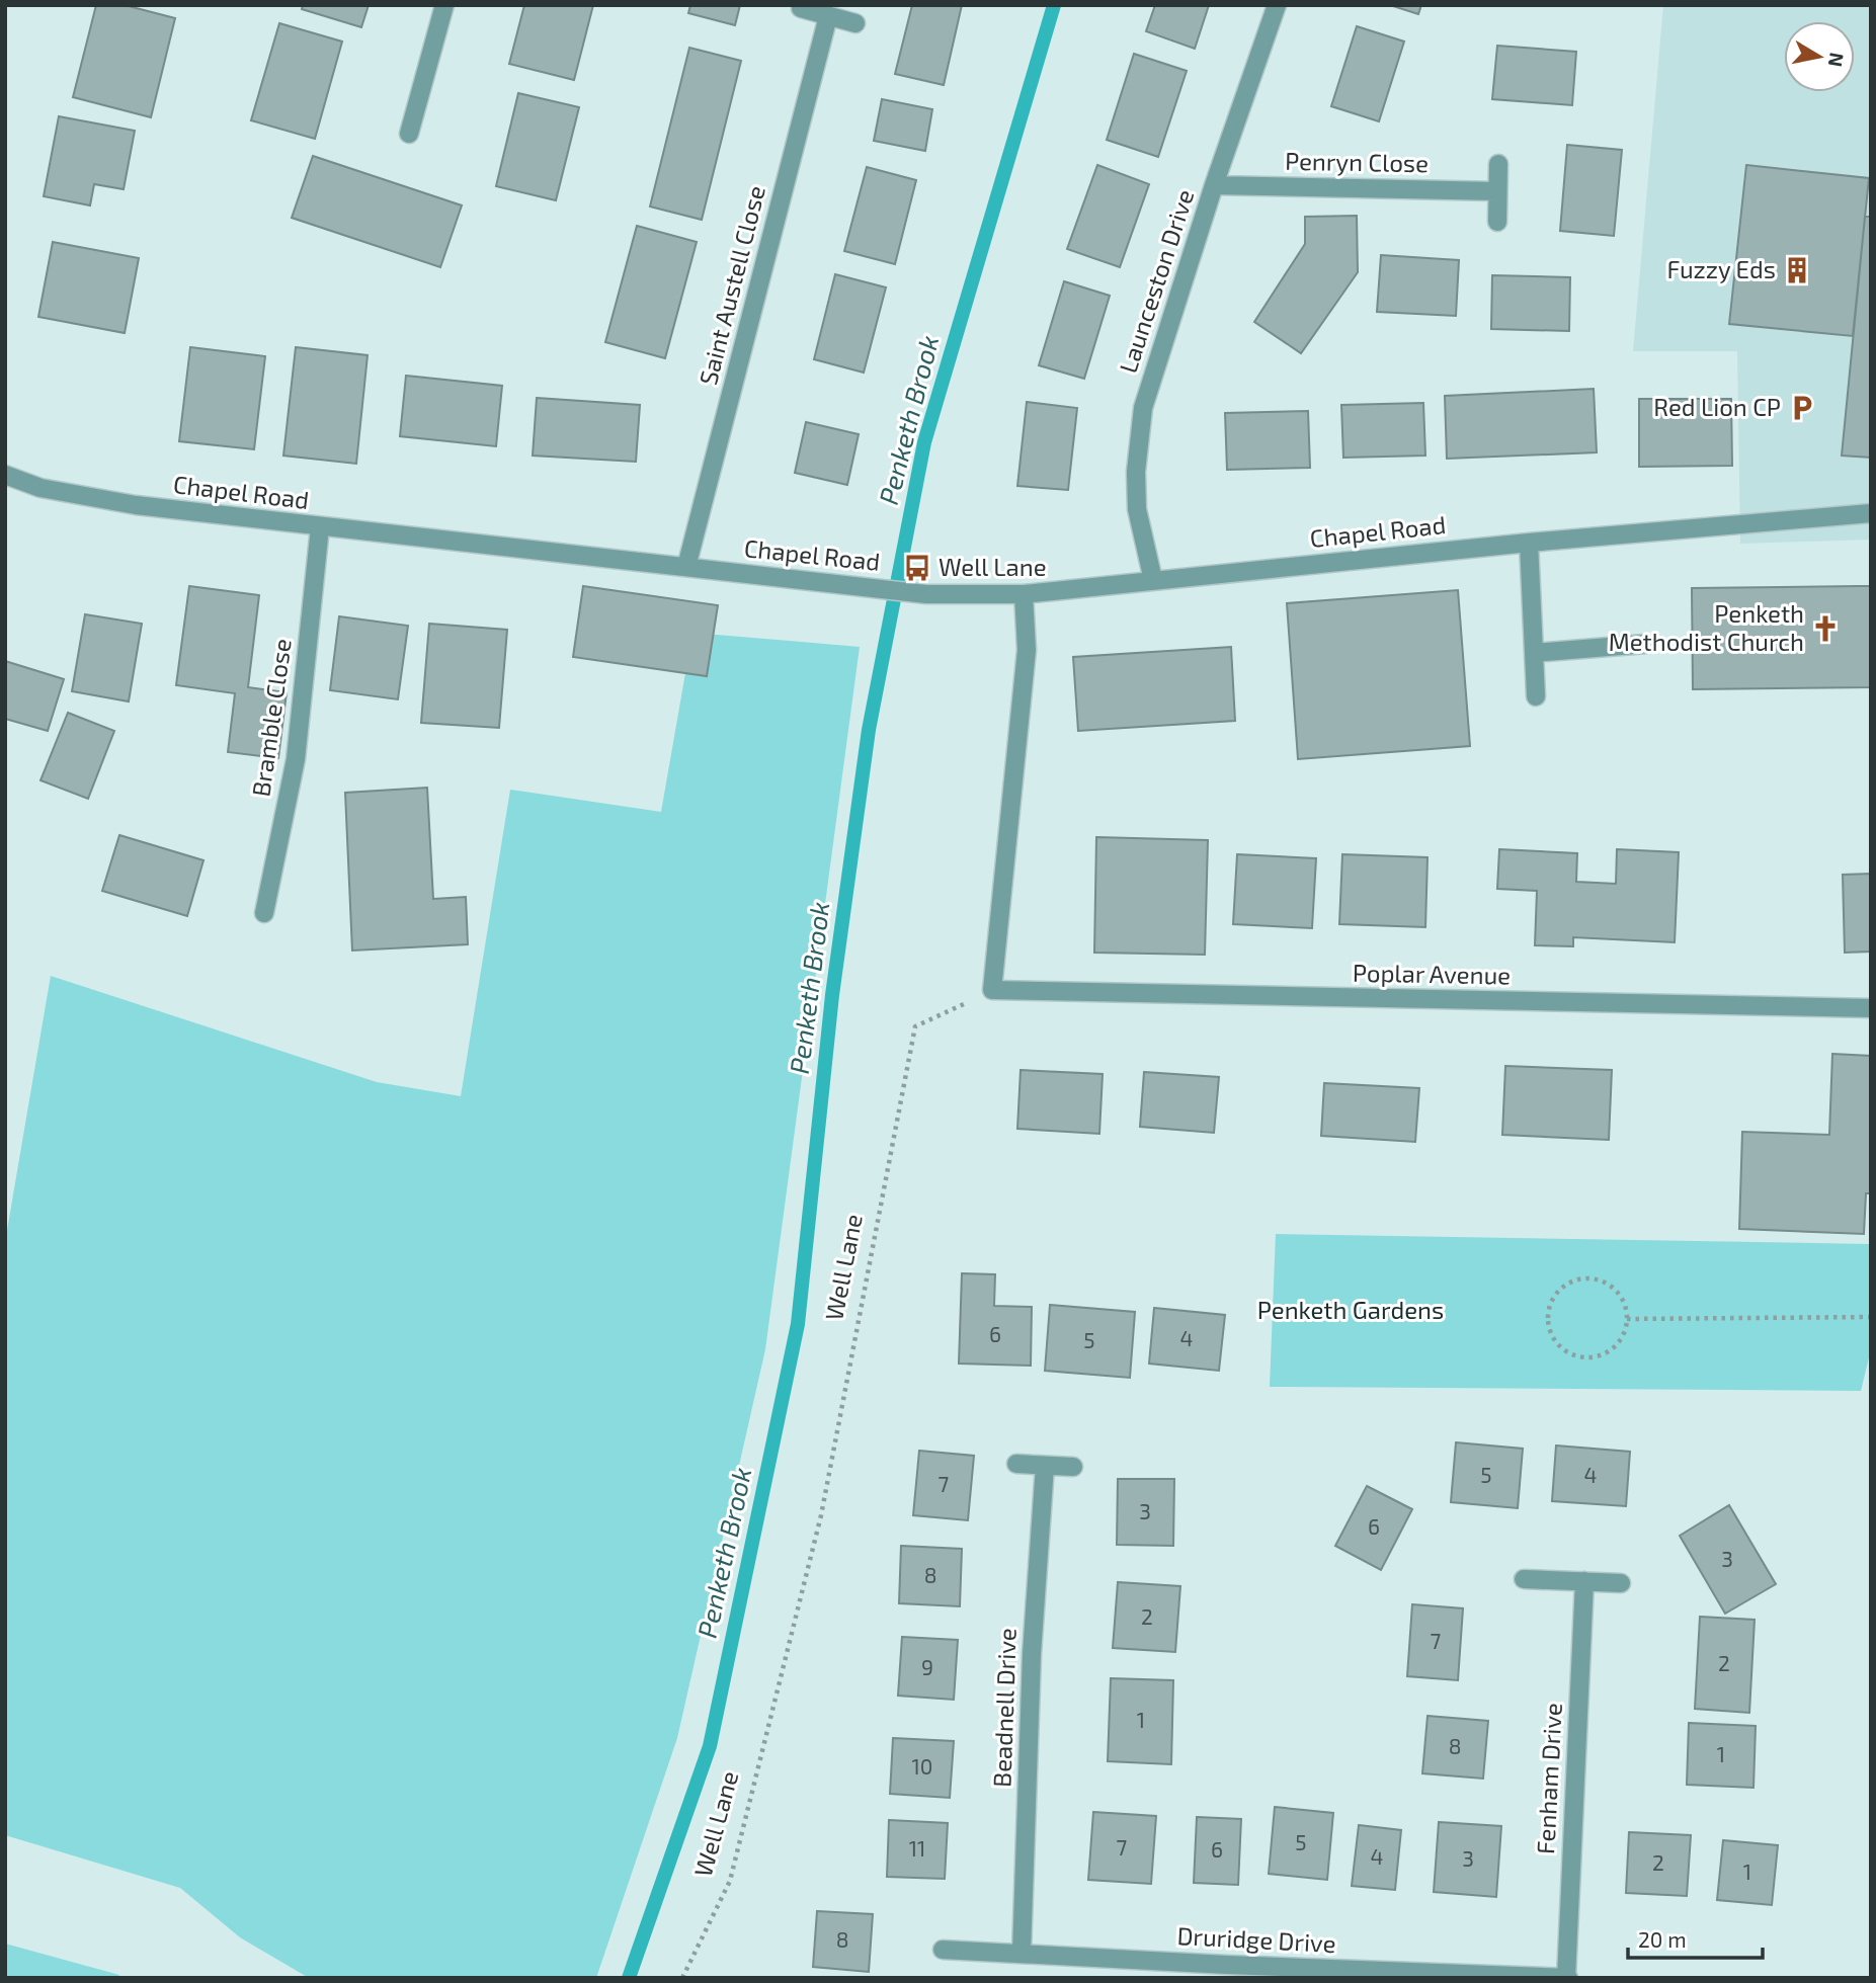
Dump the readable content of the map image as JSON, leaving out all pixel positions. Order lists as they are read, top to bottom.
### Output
{
  "streets": {
    "street": [
      "Penryn Close",
      "Launceston Drive",
      "Saint Austell Close",
      "Chapel Road",
      "Bramble Close",
      "Poplar Avenue",
      "Beadnell Drive",
      "Fenham Drive",
      "Druridge Drive"
    ],
    "path": ["Well Lane"]
  },
  "crossings": [
    ["Penryn Close", "Launceston Drive"],
    ["Launceston Drive", "Chapel Road"],
    ["Saint Austell Close", "Chapel Road"],
    ["Chapel Road", "Bramble Close"],
    ["Poplar Avenue", "Well Lane"],
    ["Beadnell Drive", "Druridge Drive"],
    ["Fenham Drive", "Druridge Drive"]
  ],
  "water": ["Penketh Brook"],
  "parks": ["Penketh Gardens"],
  "places": {
    "building": ["Fuzzy Eds"],
    "parking": ["Red Lion CP"],
    "bus stop": ["Well Lane"],
    "church": ["Penketh Methodist Church"]
  },
  "house_numbers": [
    "6",
    "4",
    "5",
    "5",
    "4",
    "7",
    "3",
    "6",
    "3",
    "8",
    "2",
    "7",
    "2",
    "9",
    "1",
    "8",
    "1",
    "10",
    "5",
    "7",
    "11",
    "6",
    "4",
    "3",
    "2",
    "1",
    "8"
  ],
  "scale_bar": "20 m",
  "north": "right"
}
